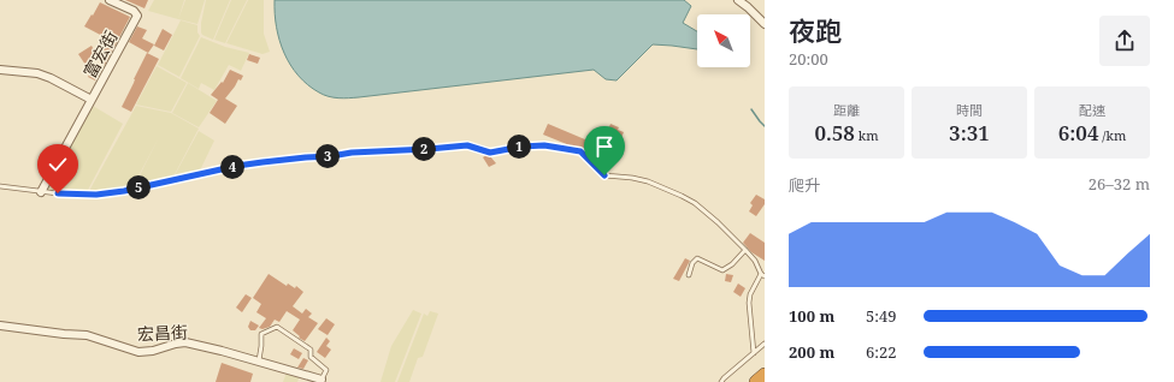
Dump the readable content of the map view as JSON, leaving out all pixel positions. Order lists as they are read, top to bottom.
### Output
{
  "streets": {
    "street": ["富宏街", "宏昌街"]
  },
  "north": "top left",
  "page": {
    "heading": ["夜跑", "20:00"],
    "stats": [
      ["距離", "0.58 km"],
      ["時間", "3:31"],
      ["配速", "6:04 /km"]
    ],
    "pins": [
      "1",
      "2",
      "3",
      "4",
      "5"
    ],
    "chart": ["爬升", "26–32 m"],
    "list": [
      {
        "name": "100 m",
        "note": "5:49"
      },
      {
        "name": "200 m",
        "note": "6:22"
      }
    ]
  }
}
